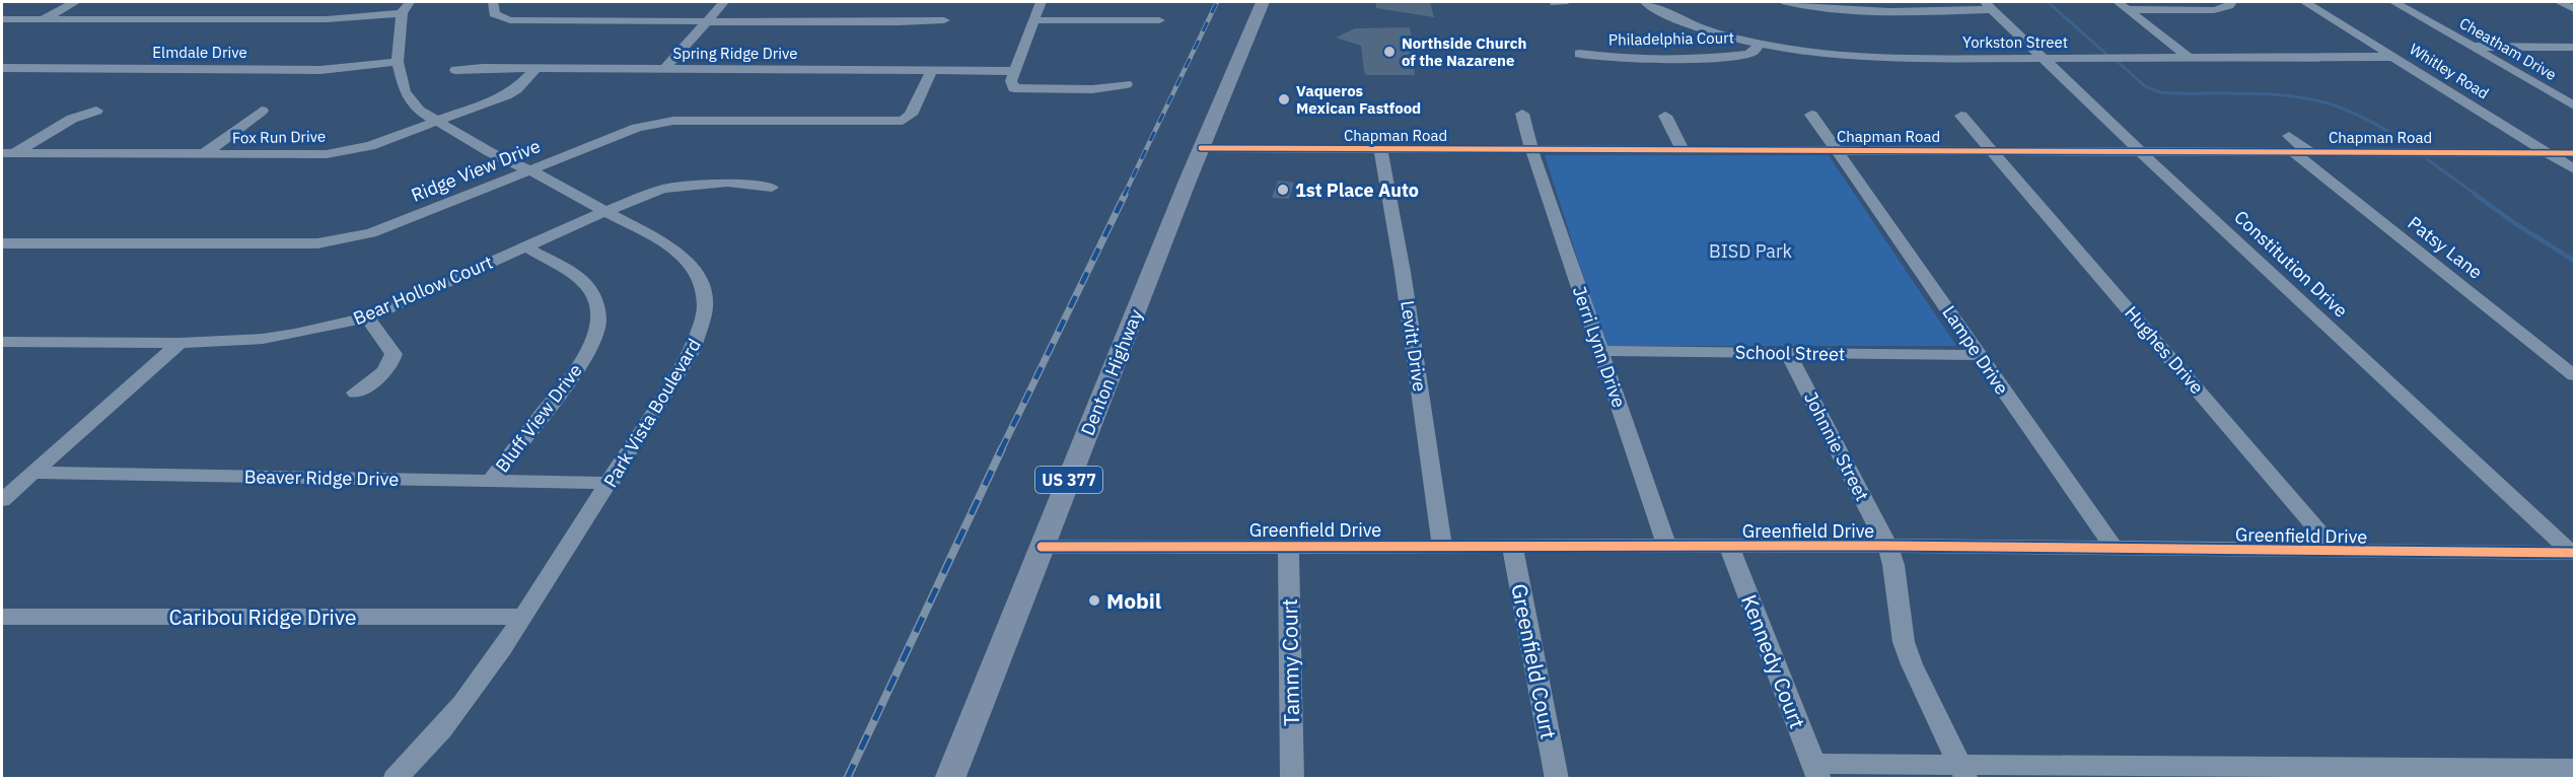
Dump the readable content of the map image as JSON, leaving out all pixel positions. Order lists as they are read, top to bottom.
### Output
{
  "streets": {
    "main road": ["Denton Highway", "US 377"],
    "street": [
      "Philadelphia Court",
      "Yorkston Street",
      "Cheatham Drive",
      "Elmdale Drive",
      "Spring Ridge Drive",
      "Whitley Road",
      "Chapman Road",
      "Fox Run Drive",
      "Ridge View Drive",
      "Patsy Lane",
      "Constitution Drive",
      "Bear Hollow Court",
      "Levitt Drive",
      "Jerri Lynn Drive",
      "Lampe Drive",
      "Hughes Drive",
      "School Street",
      "Park Vista Boulevard",
      "Bluff View Drive",
      "Johnnie Street",
      "Beaver Ridge Drive",
      "Greenfield Drive",
      "Caribou Ridge Drive",
      "Greenfield Court",
      "Kennedy Court",
      "Tammy Court"
    ]
  },
  "crossings": [
    ["Philadelphia Court", "Yorkston Street"],
    ["Yorkston Street", "Whitley Road"],
    ["Yorkston Street", "Constitution Drive"],
    ["Elmdale Drive", "Park Vista Boulevard"],
    ["Spring Ridge Drive", "Fox Run Drive"],
    ["Spring Ridge Drive", "Ridge View Drive"],
    ["Whitley Road", "Chapman Road"],
    ["Chapman Road", "Patsy Lane"],
    ["Chapman Road", "Constitution Drive"],
    ["Chapman Road", "Levitt Drive"],
    ["Chapman Road", "Jerri Lynn Drive"],
    ["Chapman Road", "Lampe Drive"],
    ["Chapman Road", "Hughes Drive"],
    ["Chapman Road", "Denton Highway"],
    ["Fox Run Drive", "Park Vista Boulevard"],
    ["Ridge View Drive", "Park Vista Boulevard"],
    ["Constitution Drive", "Greenfield Drive"],
    ["Bear Hollow Court", "Park Vista Boulevard"],
    ["Bear Hollow Court", "Bluff View Drive"],
    ["Levitt Drive", "Greenfield Drive"],
    ["Jerri Lynn Drive", "School Street"],
    ["Jerri Lynn Drive", "Greenfield Drive"],
    ["Lampe Drive", "School Street"],
    ["Lampe Drive", "Greenfield Drive"],
    ["Hughes Drive", "Greenfield Drive"],
    ["School Street", "Johnnie Street"],
    ["Denton Highway", "Greenfield Drive"],
    ["Park Vista Boulevard", "Beaver Ridge Drive"],
    ["Park Vista Boulevard", "Caribou Ridge Drive"],
    ["Bluff View Drive", "Beaver Ridge Drive"],
    ["Johnnie Street", "Greenfield Drive"],
    ["Greenfield Drive", "Greenfield Court"],
    ["Greenfield Drive", "Kennedy Court"],
    ["Greenfield Drive", "Tammy Court"]
  ],
  "parks": ["BISD Park"],
  "places": [
    "Northside Church of the Nazarene",
    "Vaqueros Mexican Fastfood",
    "1st Place Auto",
    "Mobil"
  ]
}
